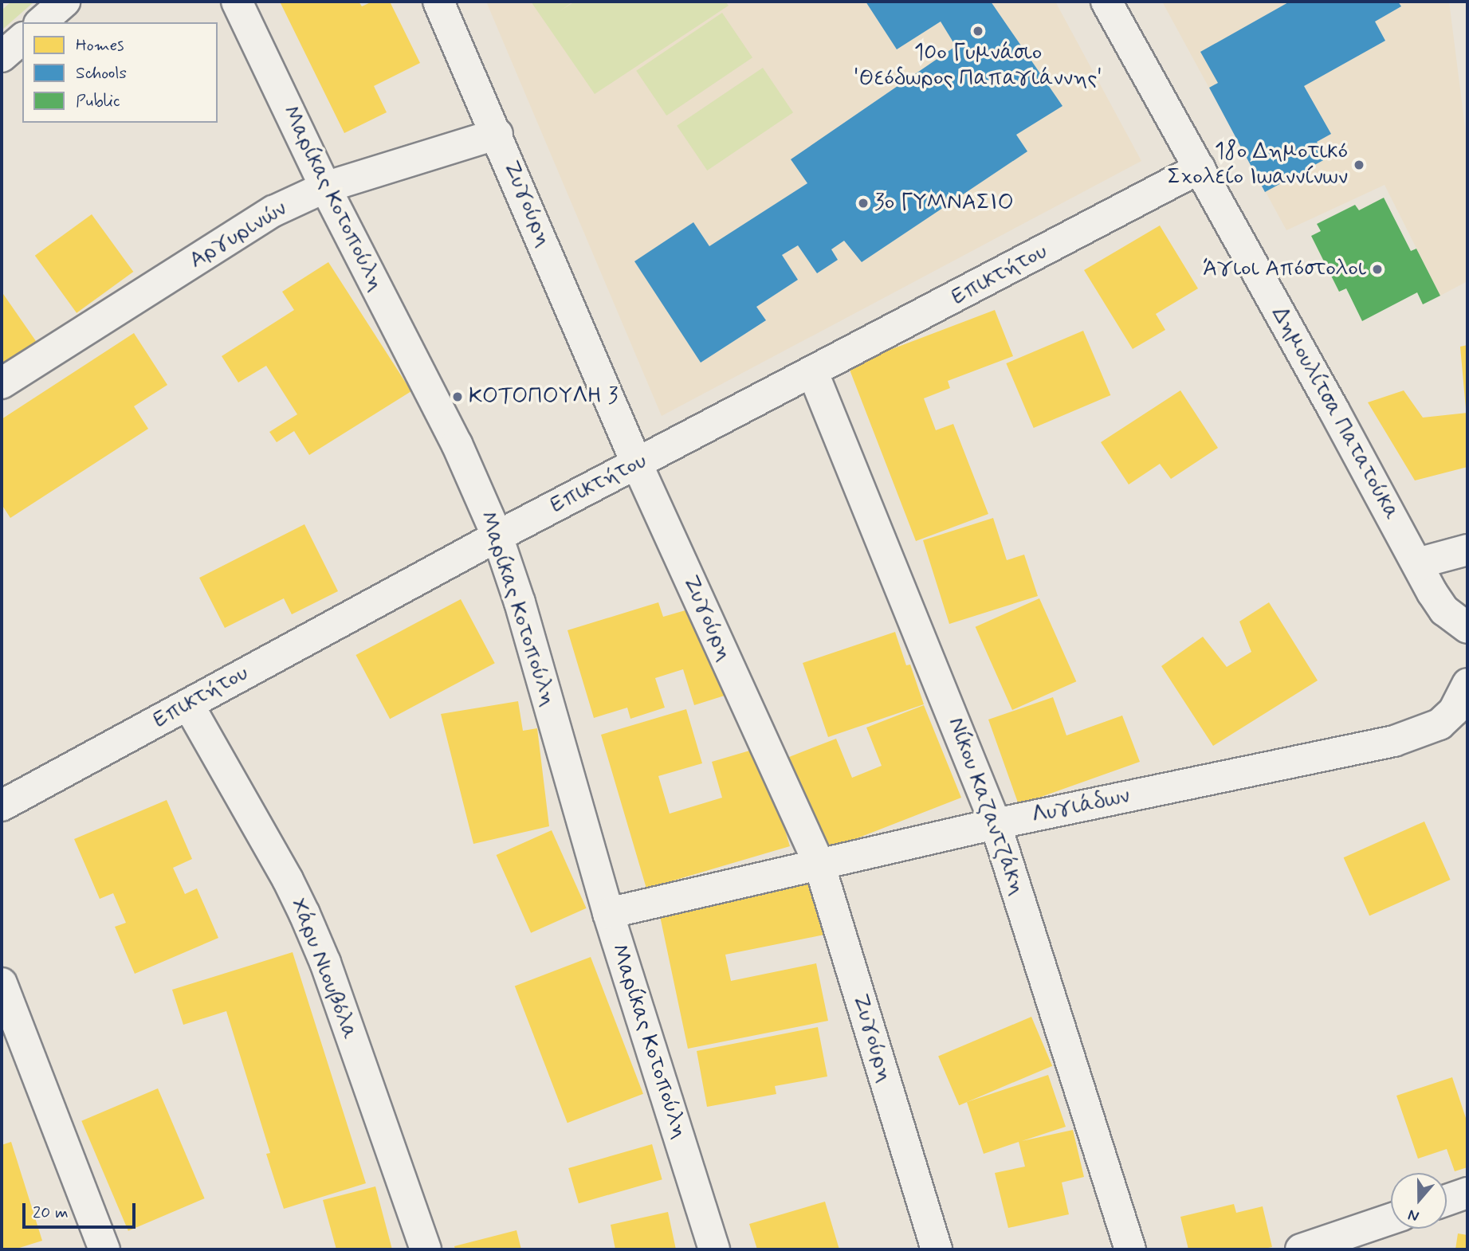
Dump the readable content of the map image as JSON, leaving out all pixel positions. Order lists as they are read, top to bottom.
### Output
{
  "streets": {
    "street": [
      "Μαρίκας Κοτοπούλη",
      "Ζυγούρη",
      "Αργυρινών",
      "Επικτήτου",
      "Δημουλίτσα Πατατούκα",
      "Νίκου Καζαντζάκη",
      "Λυγιάδων",
      "Χάρυ Νιουβόλα"
    ]
  },
  "crossings": [
    ["Μαρίκας Κοτοπούλη", "Αργυρινών"],
    ["Μαρίκας Κοτοπούλη", "Επικτήτου"],
    ["Μαρίκας Κοτοπούλη", "Λυγιάδων"],
    ["Ζυγούρη", "Αργυρινών"],
    ["Ζυγούρη", "Επικτήτου"],
    ["Ζυγούρη", "Λυγιάδων"],
    ["Επικτήτου", "Δημουλίτσα Πατατούκα"],
    ["Επικτήτου", "Νίκου Καζαντζάκη"],
    ["Επικτήτου", "Χάρυ Νιουβόλα"],
    ["Νίκου Καζαντζάκη", "Λυγιάδων"]
  ],
  "places": [
    "10ο Γυμνάσιο 'Θεόδωρος Παπαγιάννης'",
    "18ο Δημοτικό Σχολείο Ιωαννίνων",
    "3ο ΓΥΜΝΑΣΙΟ",
    "Άγιοι Απόστολοι",
    "ΚΟΤΟΠΟΥΛΗ 3"
  ],
  "legend": ["Homes", "Schools", "Public"],
  "scale_bar": "20 m",
  "north": "bottom"
}
